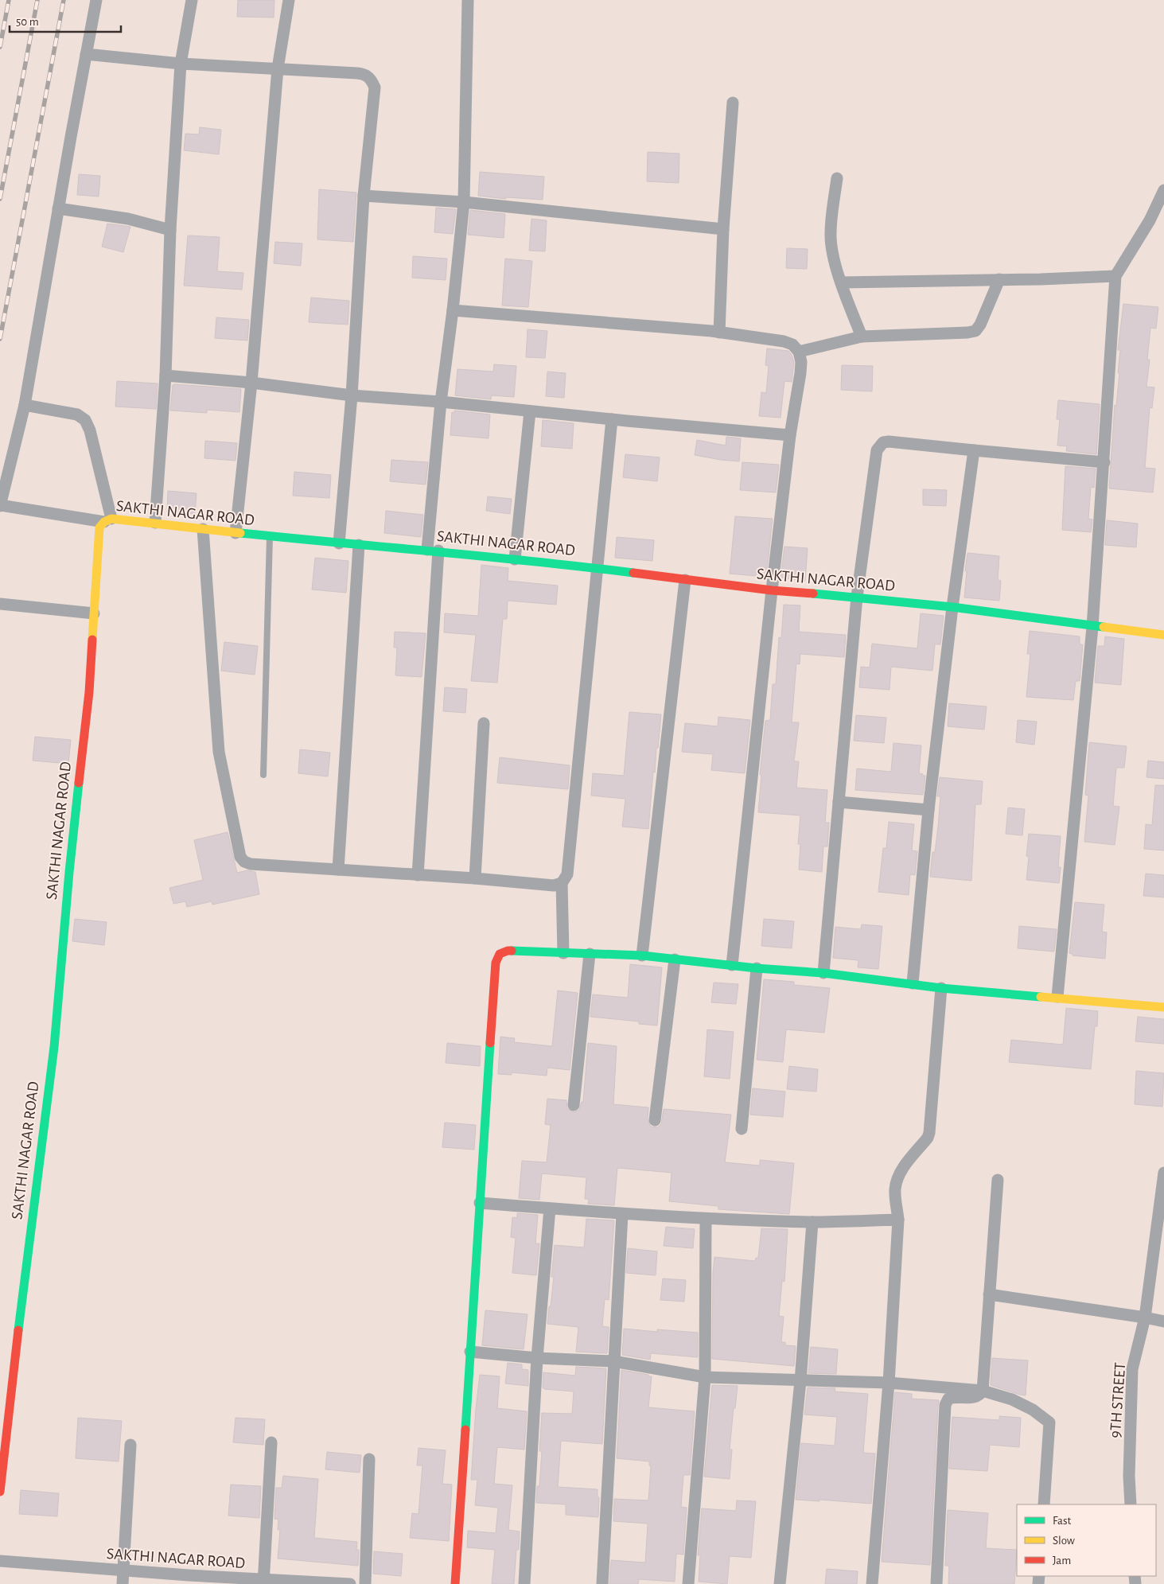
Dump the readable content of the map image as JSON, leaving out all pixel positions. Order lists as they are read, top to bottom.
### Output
{
  "streets": {
    "street": ["SAKTHI NAGAR ROAD", "9TH STREET"]
  },
  "legend": ["Fast", "Slow", "Jam"],
  "scale_bar": "50 m"
}
